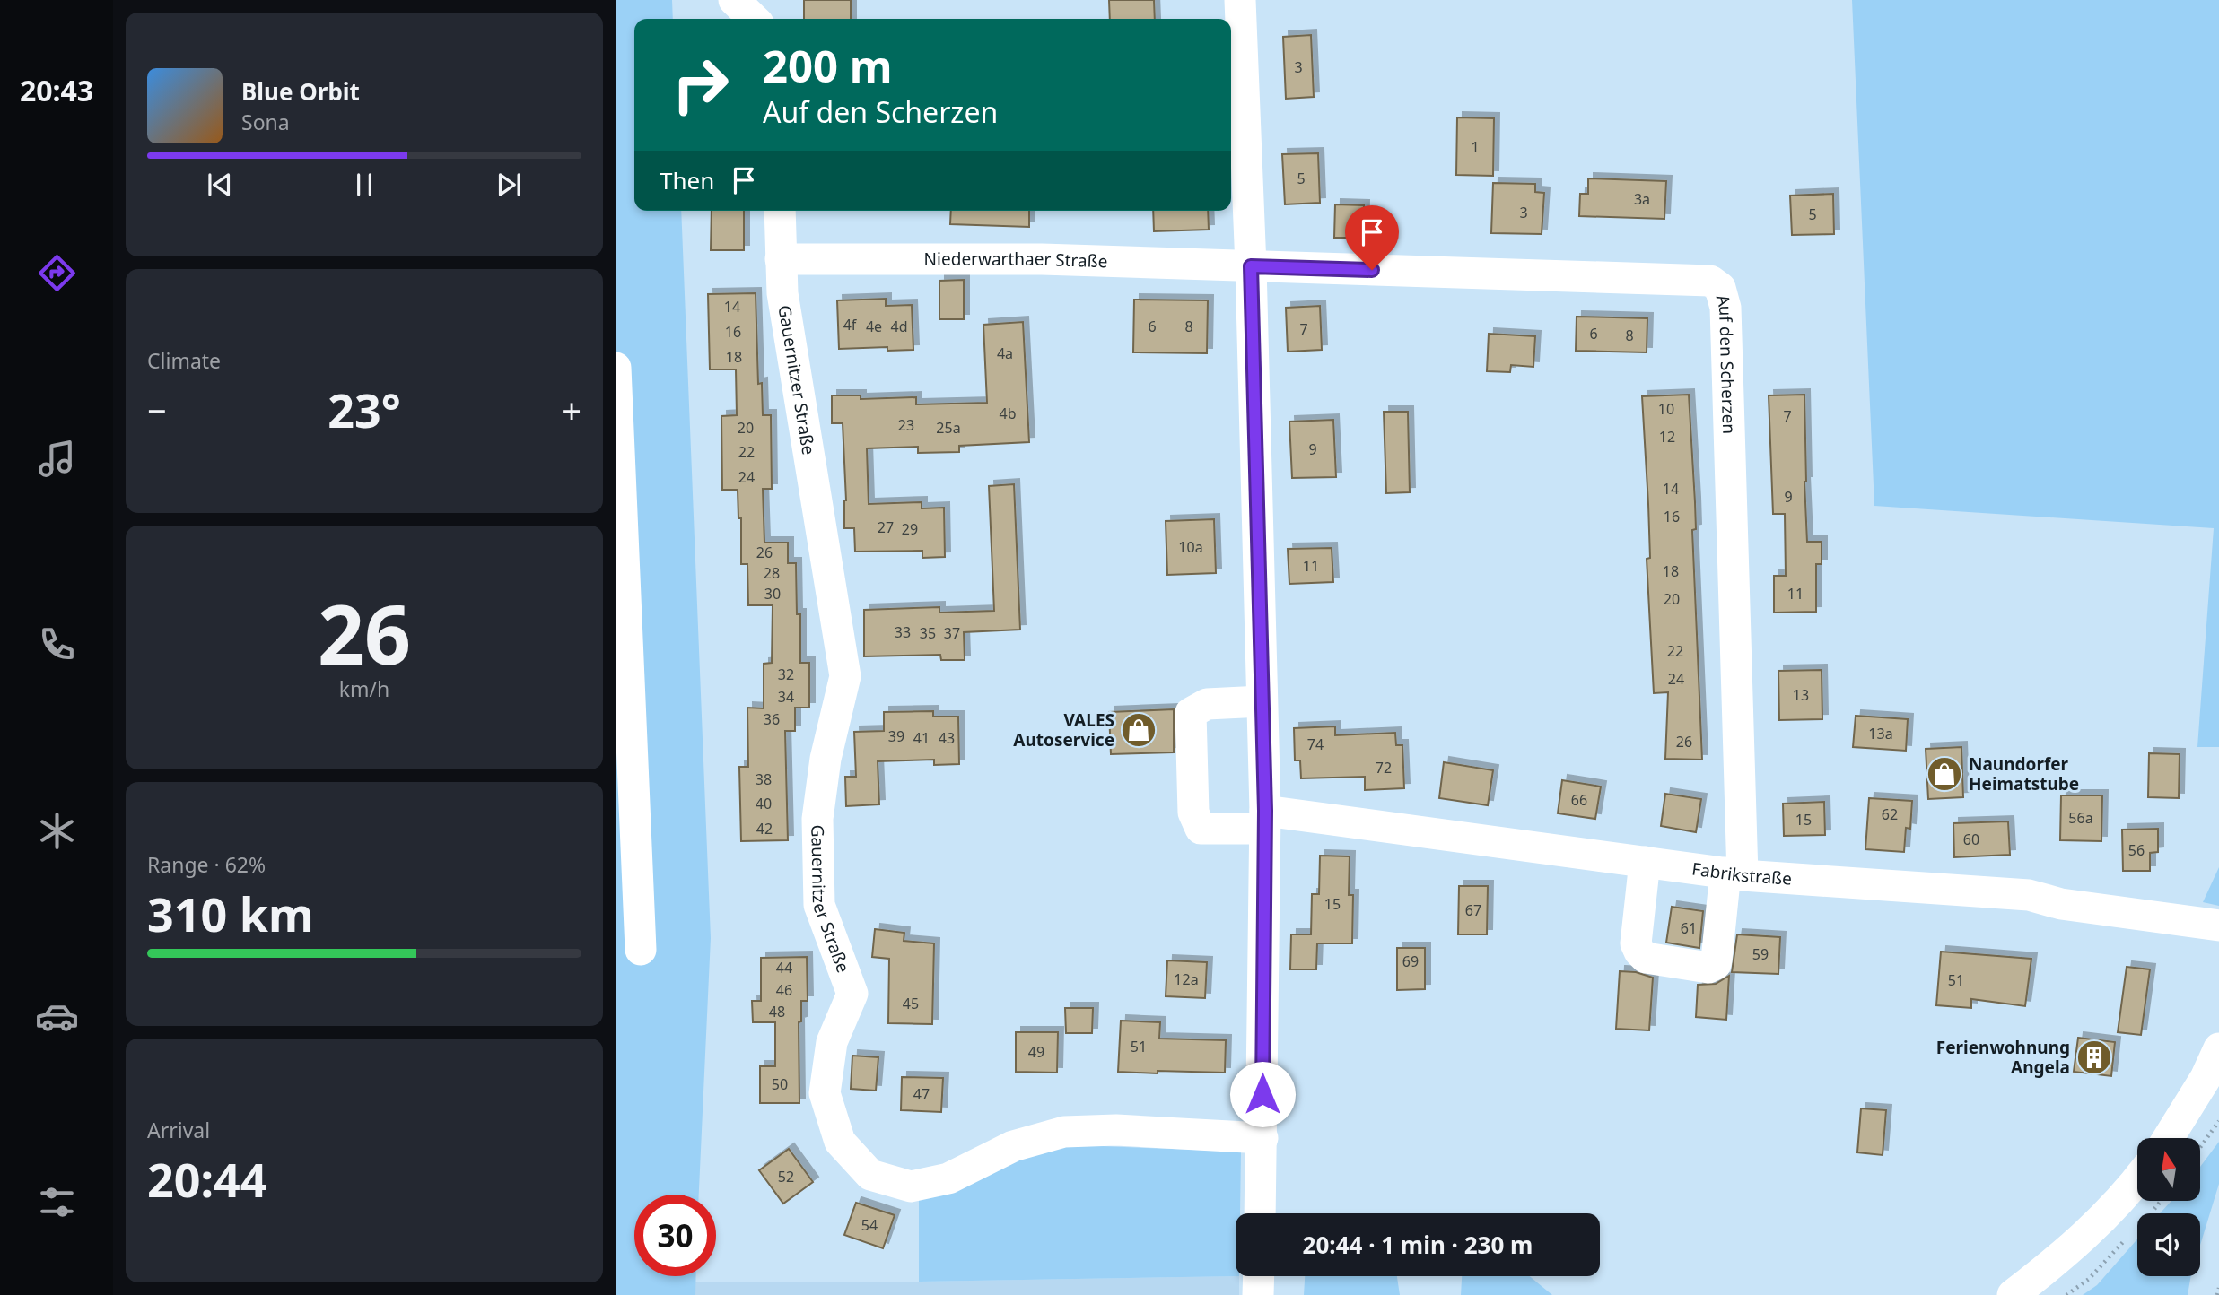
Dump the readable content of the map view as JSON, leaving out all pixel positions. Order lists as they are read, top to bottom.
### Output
{
  "streets": {
    "street": [
      "Niederwarthaer Straße",
      "Auf den Scherzen",
      "Gauernitzer Straße",
      "Fabrikstraße"
    ]
  },
  "crossings": [
    ["Niederwarthaer Straße", "Auf den Scherzen"],
    ["Niederwarthaer Straße", "Gauernitzer Straße"],
    ["Auf den Scherzen", "Fabrikstraße"]
  ],
  "places": {
    "shop": ["VALES Autoservice", "Naundorfer Heimatstube"],
    "building": ["Ferienwohnung Angela"]
  },
  "house_numbers": [
    "3",
    "1",
    "5",
    "3a",
    "3",
    "5",
    "14",
    "4f",
    "4e",
    "4d",
    "6",
    "8",
    "7",
    "16",
    "6",
    "8",
    "4a",
    "18",
    "10",
    "4b",
    "7",
    "23",
    "20",
    "25a",
    "12",
    "9",
    "22",
    "24",
    "14",
    "9",
    "16",
    "27",
    "29",
    "10a",
    "26",
    "11",
    "18",
    "28",
    "30",
    "11",
    "20",
    "33",
    "35",
    "37",
    "22",
    "32",
    "24",
    "13",
    "34",
    "36",
    "13a",
    "39",
    "41",
    "43",
    "26",
    "74",
    "72",
    "38",
    "66",
    "40",
    "62",
    "56a",
    "15",
    "42",
    "60",
    "56",
    "15",
    "67",
    "61",
    "59",
    "69",
    "44",
    "12a",
    "51",
    "46",
    "45",
    "48",
    "51",
    "49",
    "50",
    "47",
    "52",
    "54"
  ],
  "north": "top",
  "page": {
    "tabs": "20:43",
    "turn": ["200 m", "Auf den Scherzen"],
    "song": ["Blue Orbit", "Sona"],
    "then": "Then",
    "tile": [
      "Climate",
      ["26", "km/h"],
      ["Range · 62%", "310 km"],
      ["Arrival", "20:44"]
    ],
    "heat": ["−", "23°", "+"],
    "limit": "30",
    "trip": "20:44 · 1 min · 230 m"
  }
}
